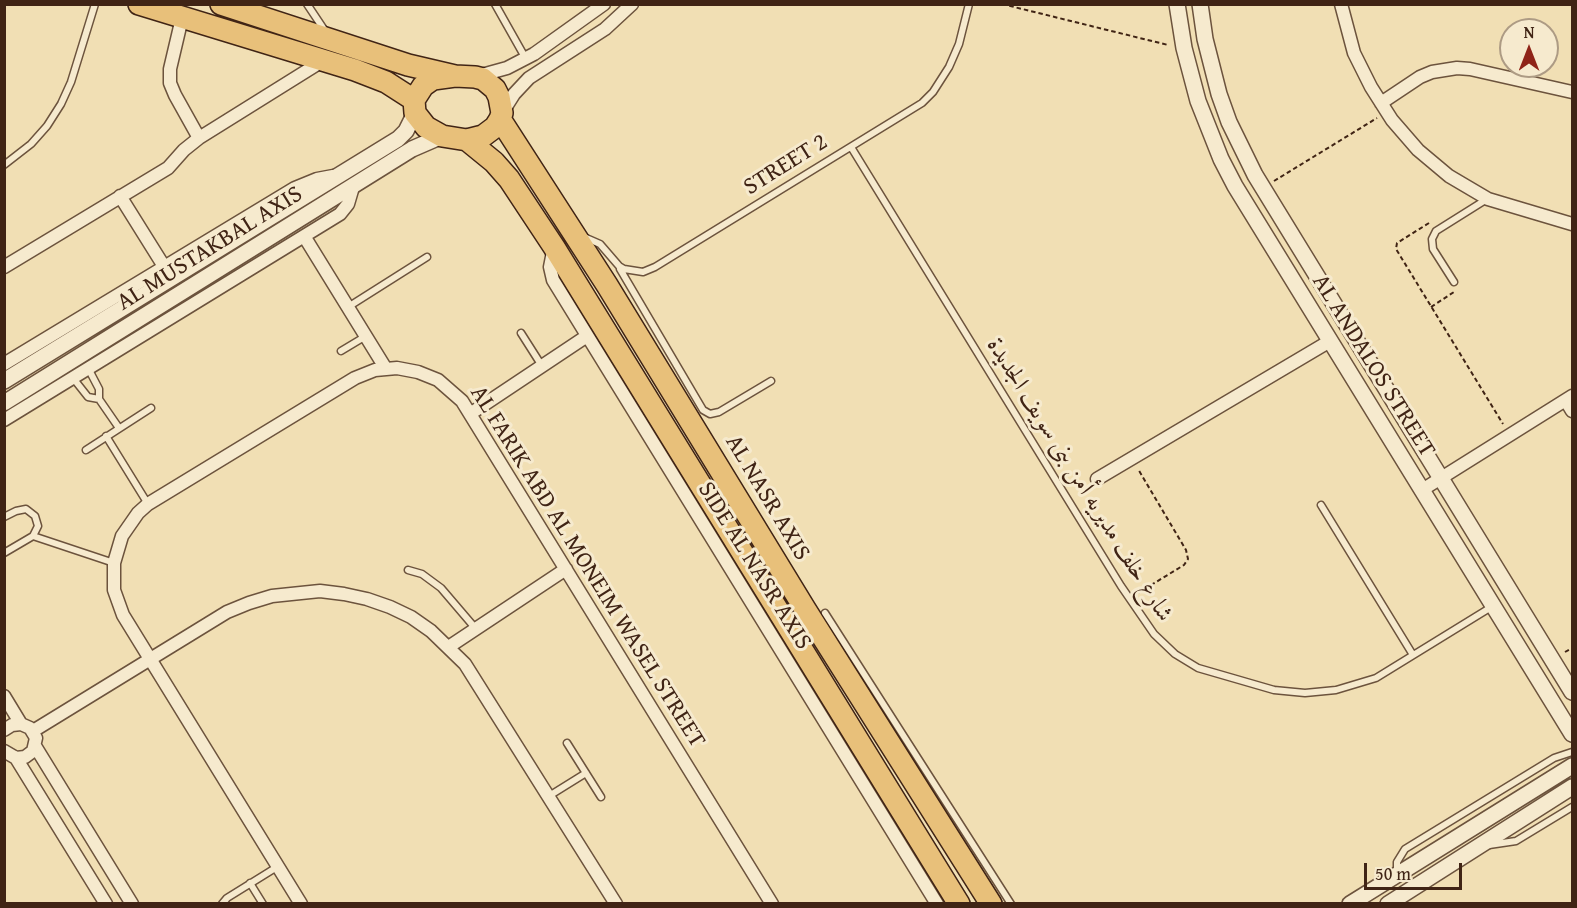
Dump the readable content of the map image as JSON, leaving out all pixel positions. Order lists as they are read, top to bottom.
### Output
{
  "streets": {
    "highway": ["AL NASR AXIS"],
    "street": [
      "AL MUSTAKBAL AXIS",
      "AL ANDALOS STREET",
      "SIDE AL NASR AXIS",
      "AL FARIK ABD AL MONEIM WASEL STREET"
    ],
    "lane": ["STREET 2", "شارع خلف مديريه أمن بنى سويف الجديدة"]
  },
  "crossings": [
    ["STREET 2", "شارع خلف مديريه أمن بنى سويف الجديدة"],
    ["AL MUSTAKBAL AXIS", "AL NASR AXIS"],
    ["AL ANDALOS STREET", "شارع خلف مديريه أمن بنى سويف الجديدة"],
    ["AL NASR AXIS", "SIDE AL NASR AXIS"]
  ],
  "scale_bar": "50 m",
  "north": "top"
}
